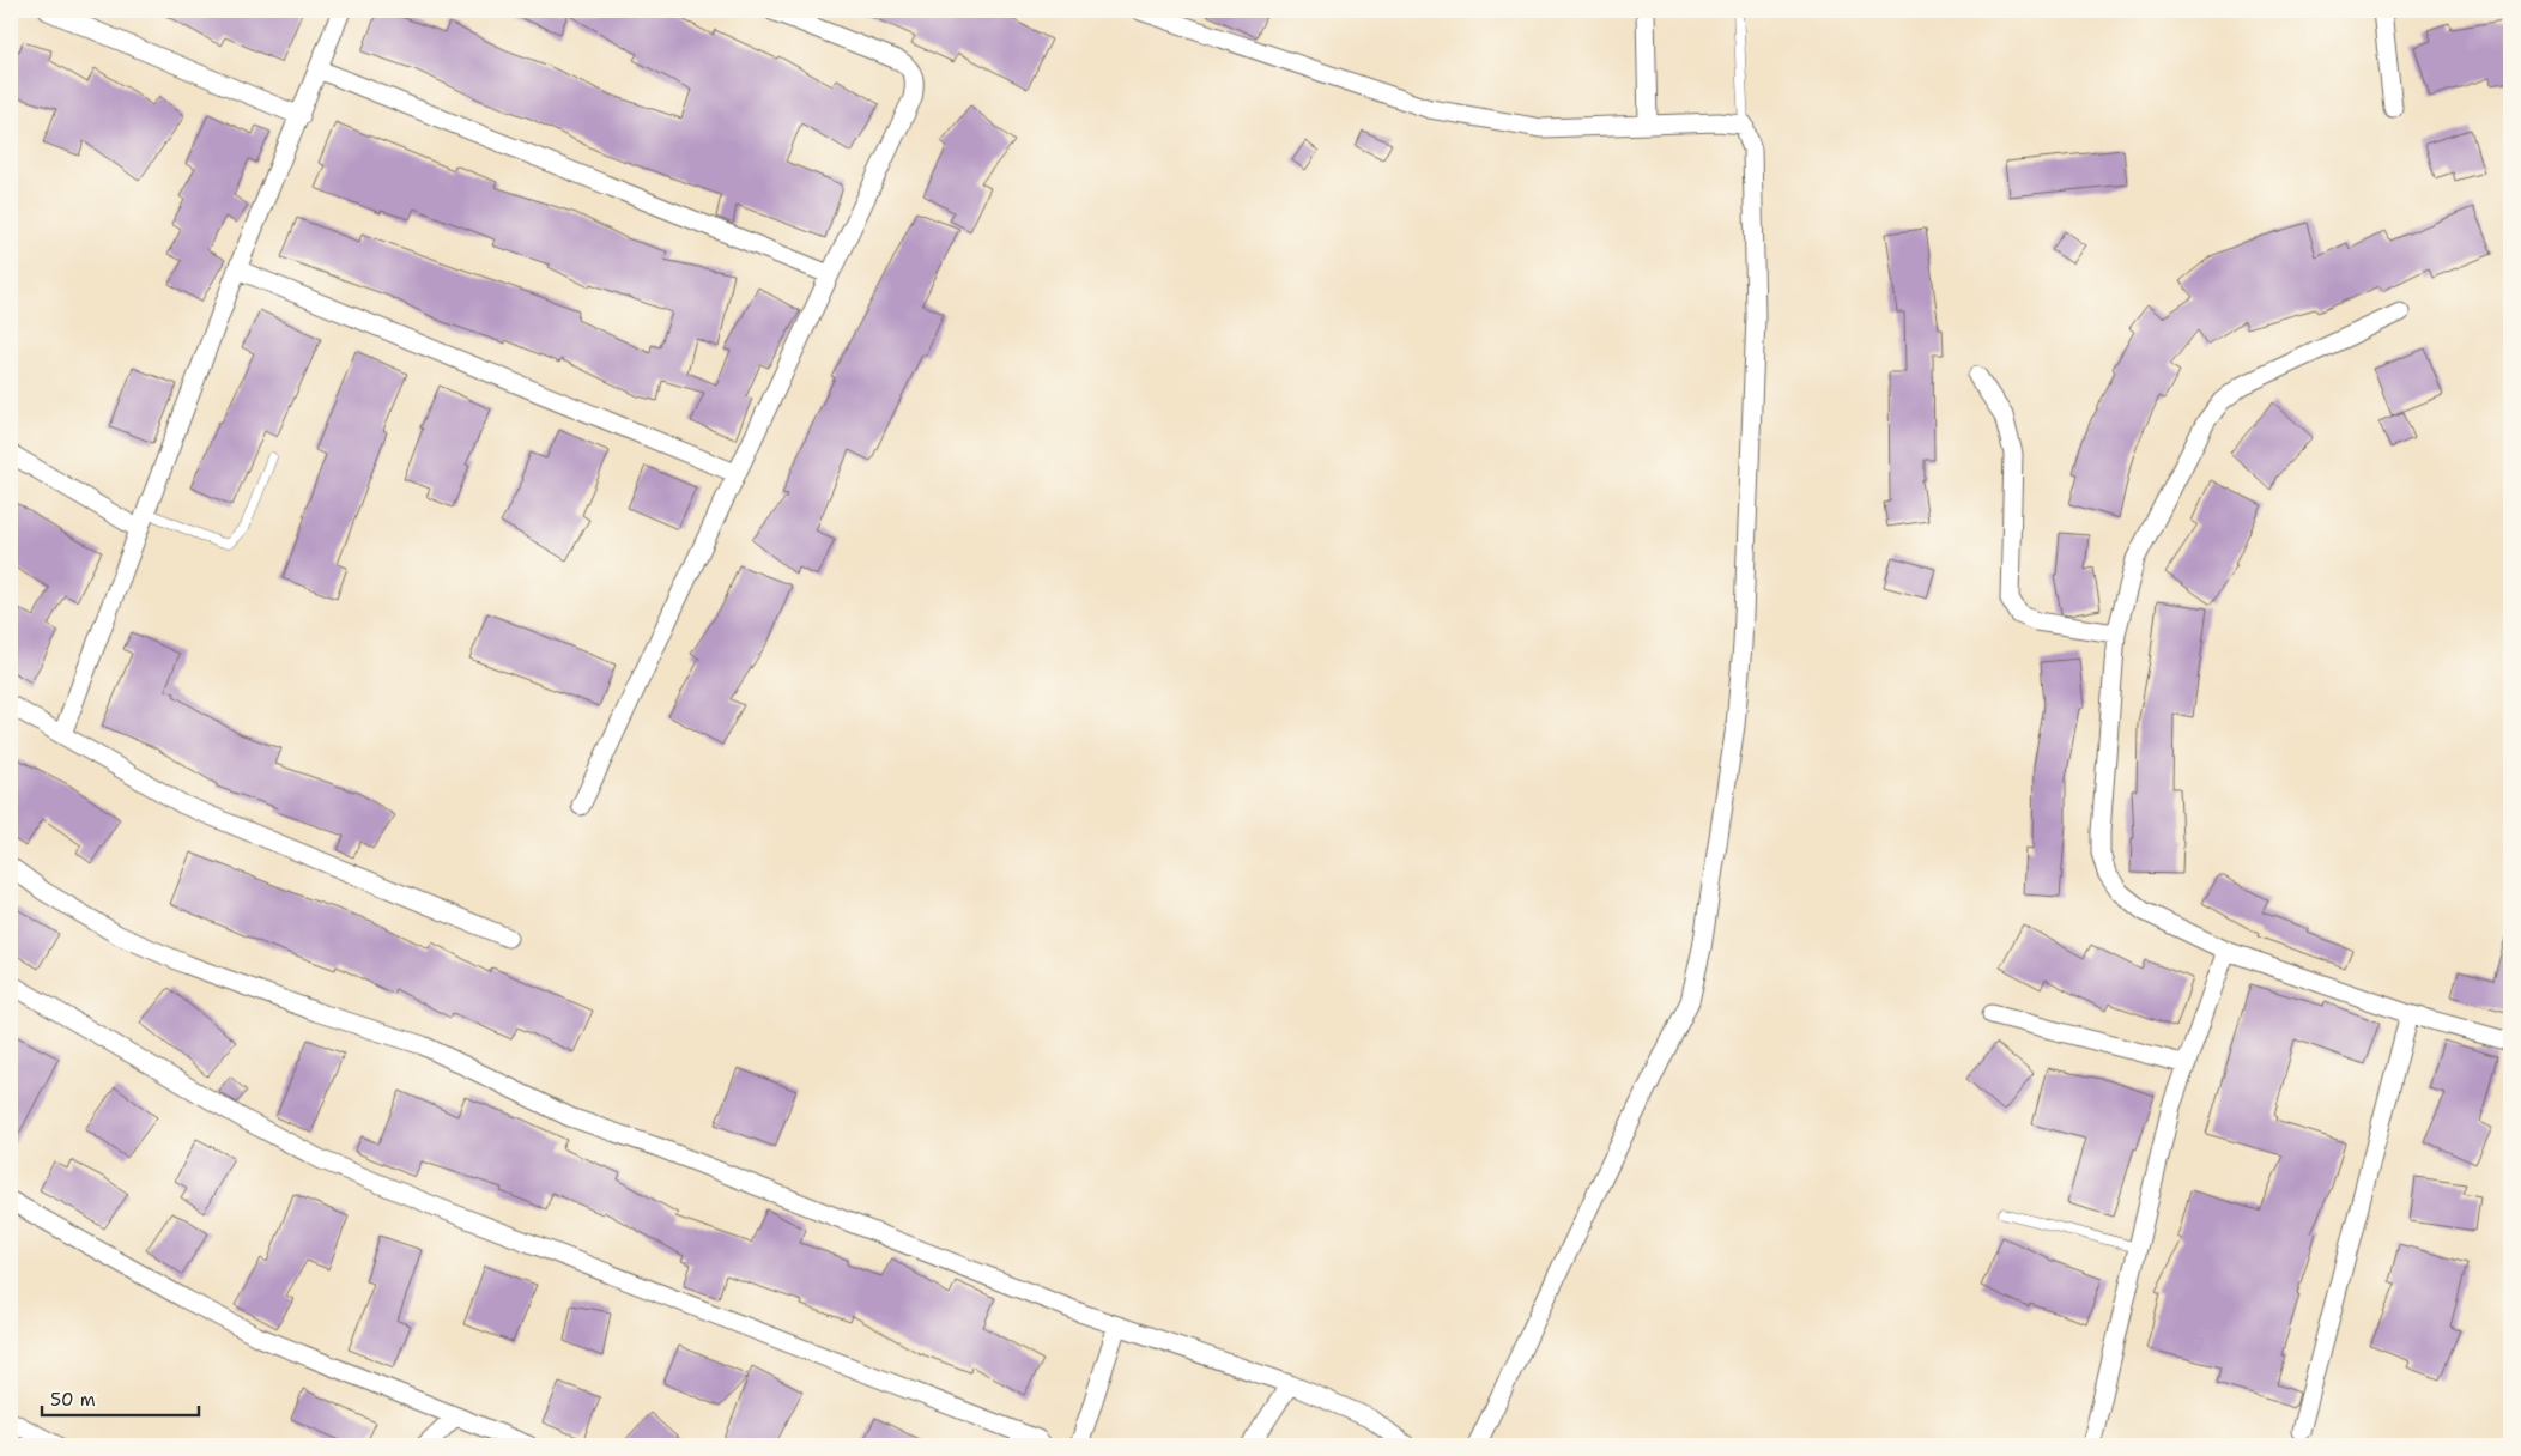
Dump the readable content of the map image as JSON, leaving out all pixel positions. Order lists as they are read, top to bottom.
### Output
{
  "scale_bar": "50 m"
}
